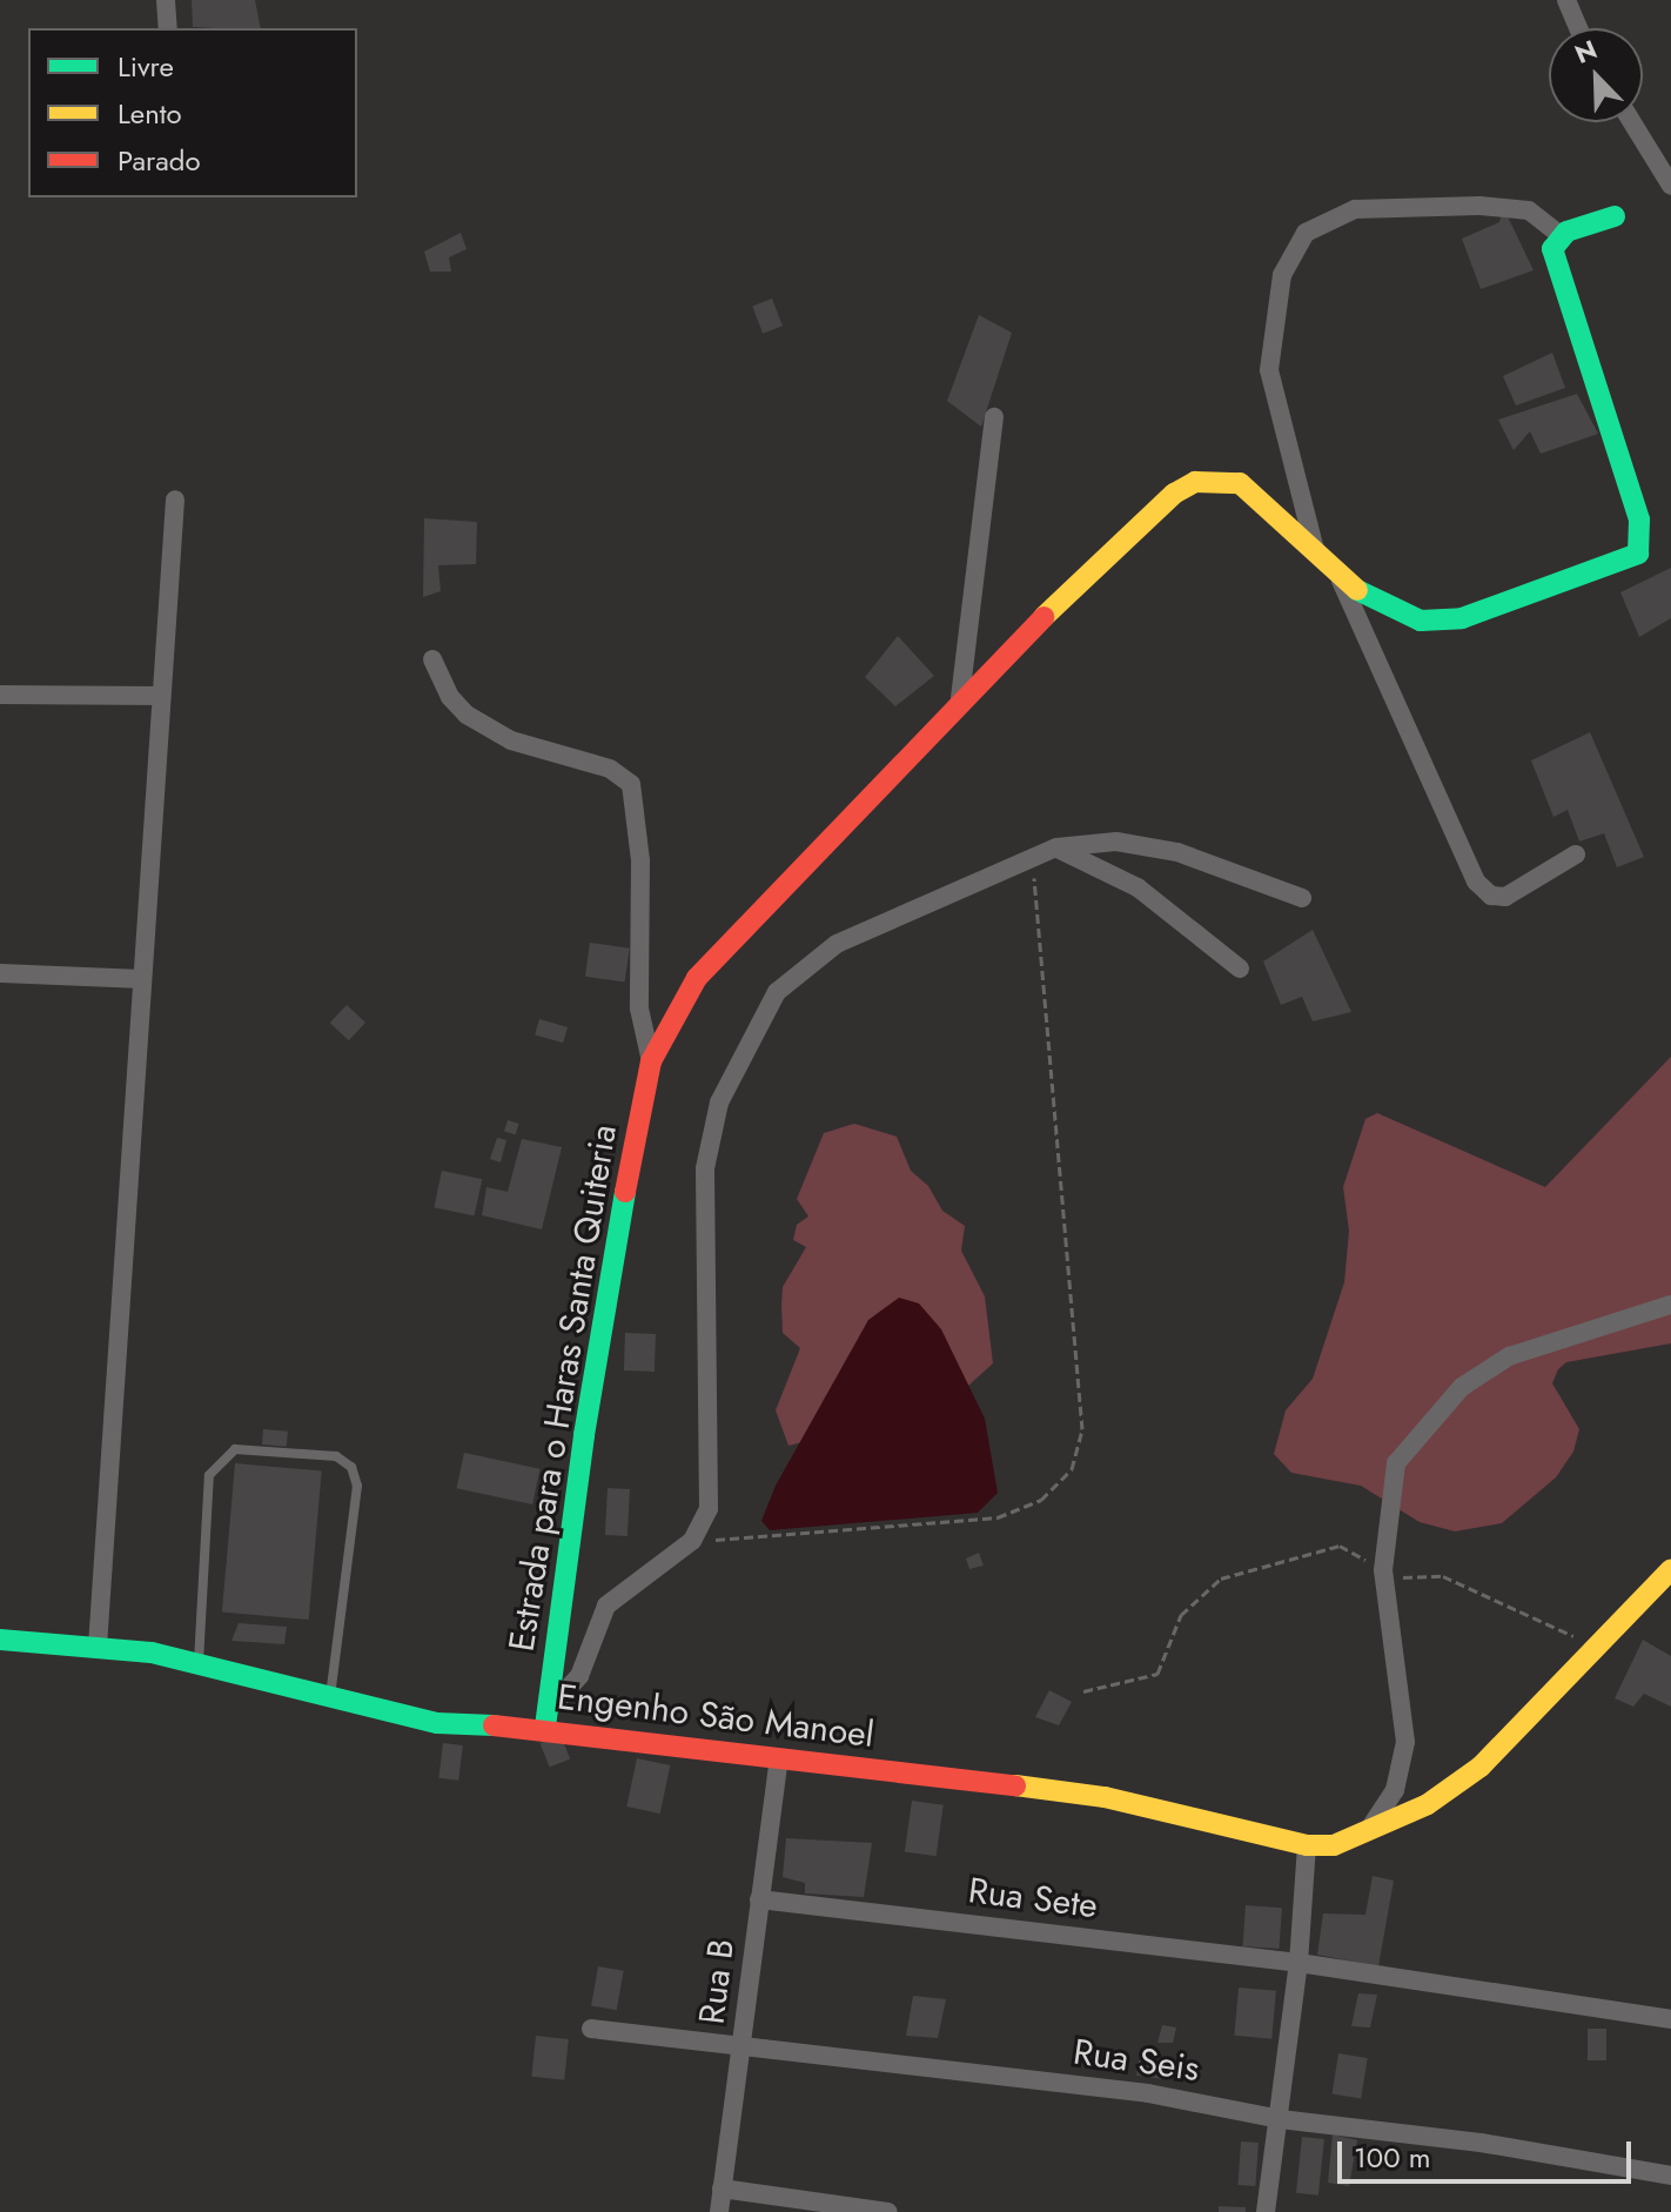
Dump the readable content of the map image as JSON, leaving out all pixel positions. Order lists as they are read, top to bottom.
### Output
{
  "streets": {
    "street": [
      "Estrada para o Haras Santa Quiteria",
      "Engenho São Manoel",
      "Rua Sete",
      "Rua B",
      "Rua Seis"
    ]
  },
  "crossings": [
    ["Estrada para o Haras Santa Quiteria", "Engenho São Manoel"],
    ["Engenho São Manoel", "Rua B"],
    ["Rua Sete", "Rua B"],
    ["Rua B", "Rua Seis"]
  ],
  "legend": ["Livre", "Lento", "Parado"],
  "scale_bar": "100 m",
  "north": "top left"
}
